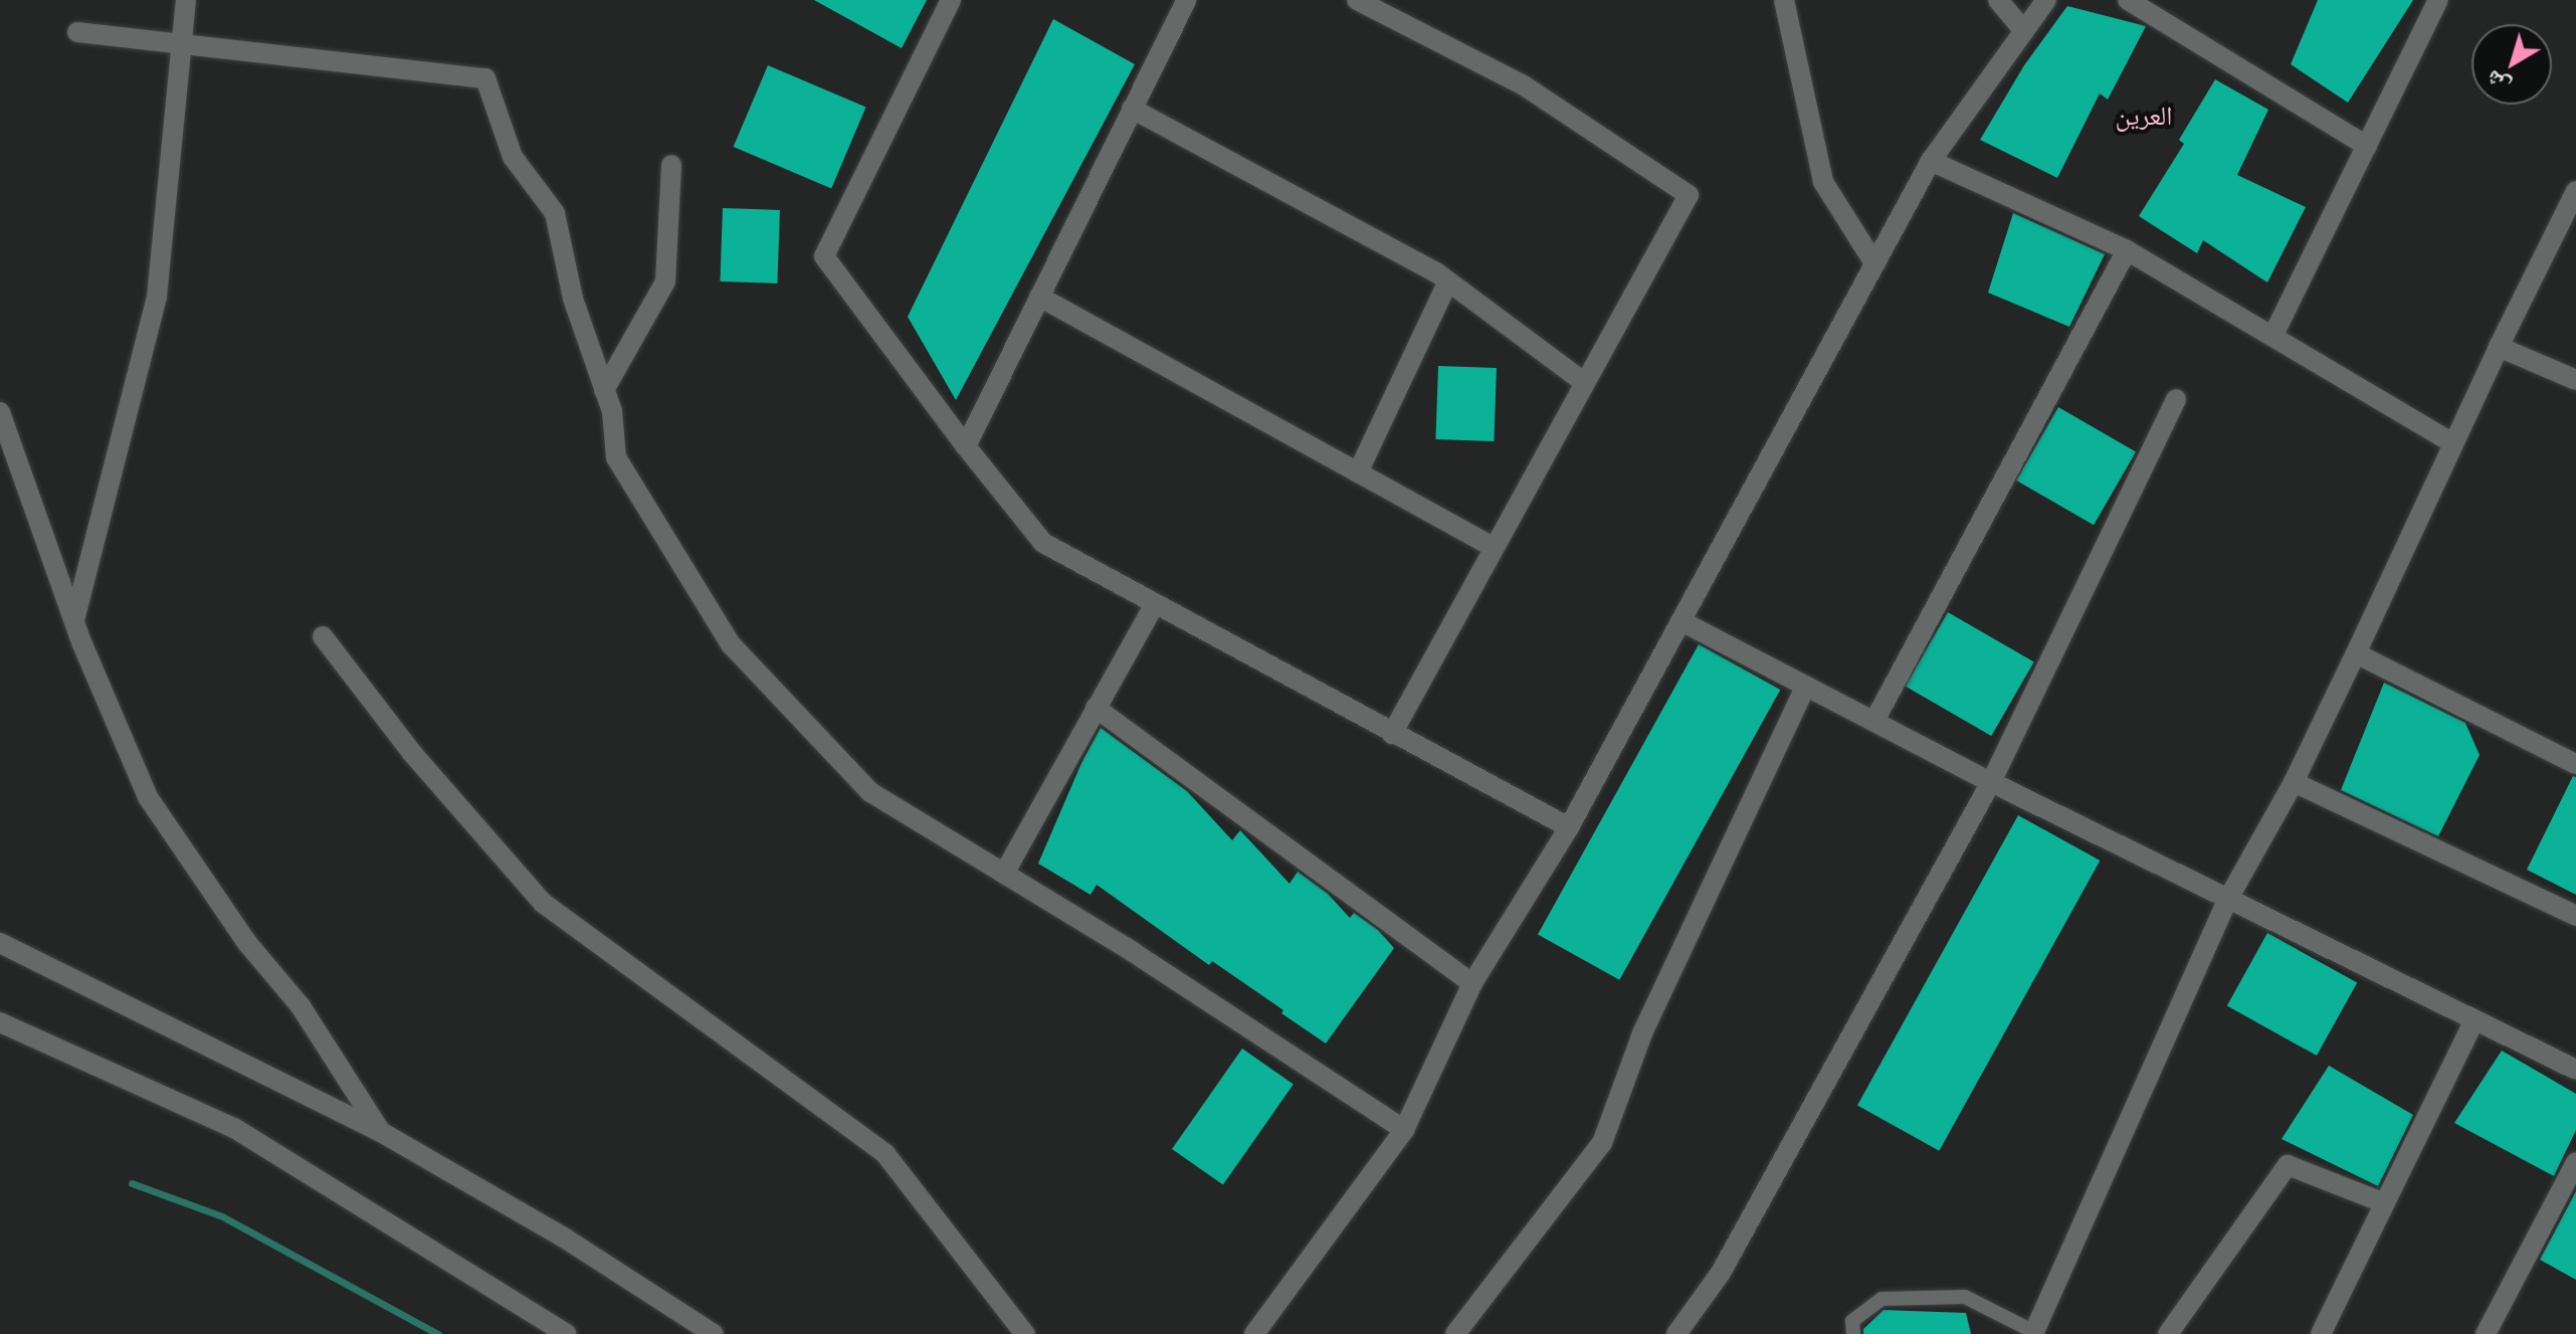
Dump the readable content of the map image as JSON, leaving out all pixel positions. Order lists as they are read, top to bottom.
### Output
{
  "districts": ["العرين"],
  "north": "bottom left"
}
